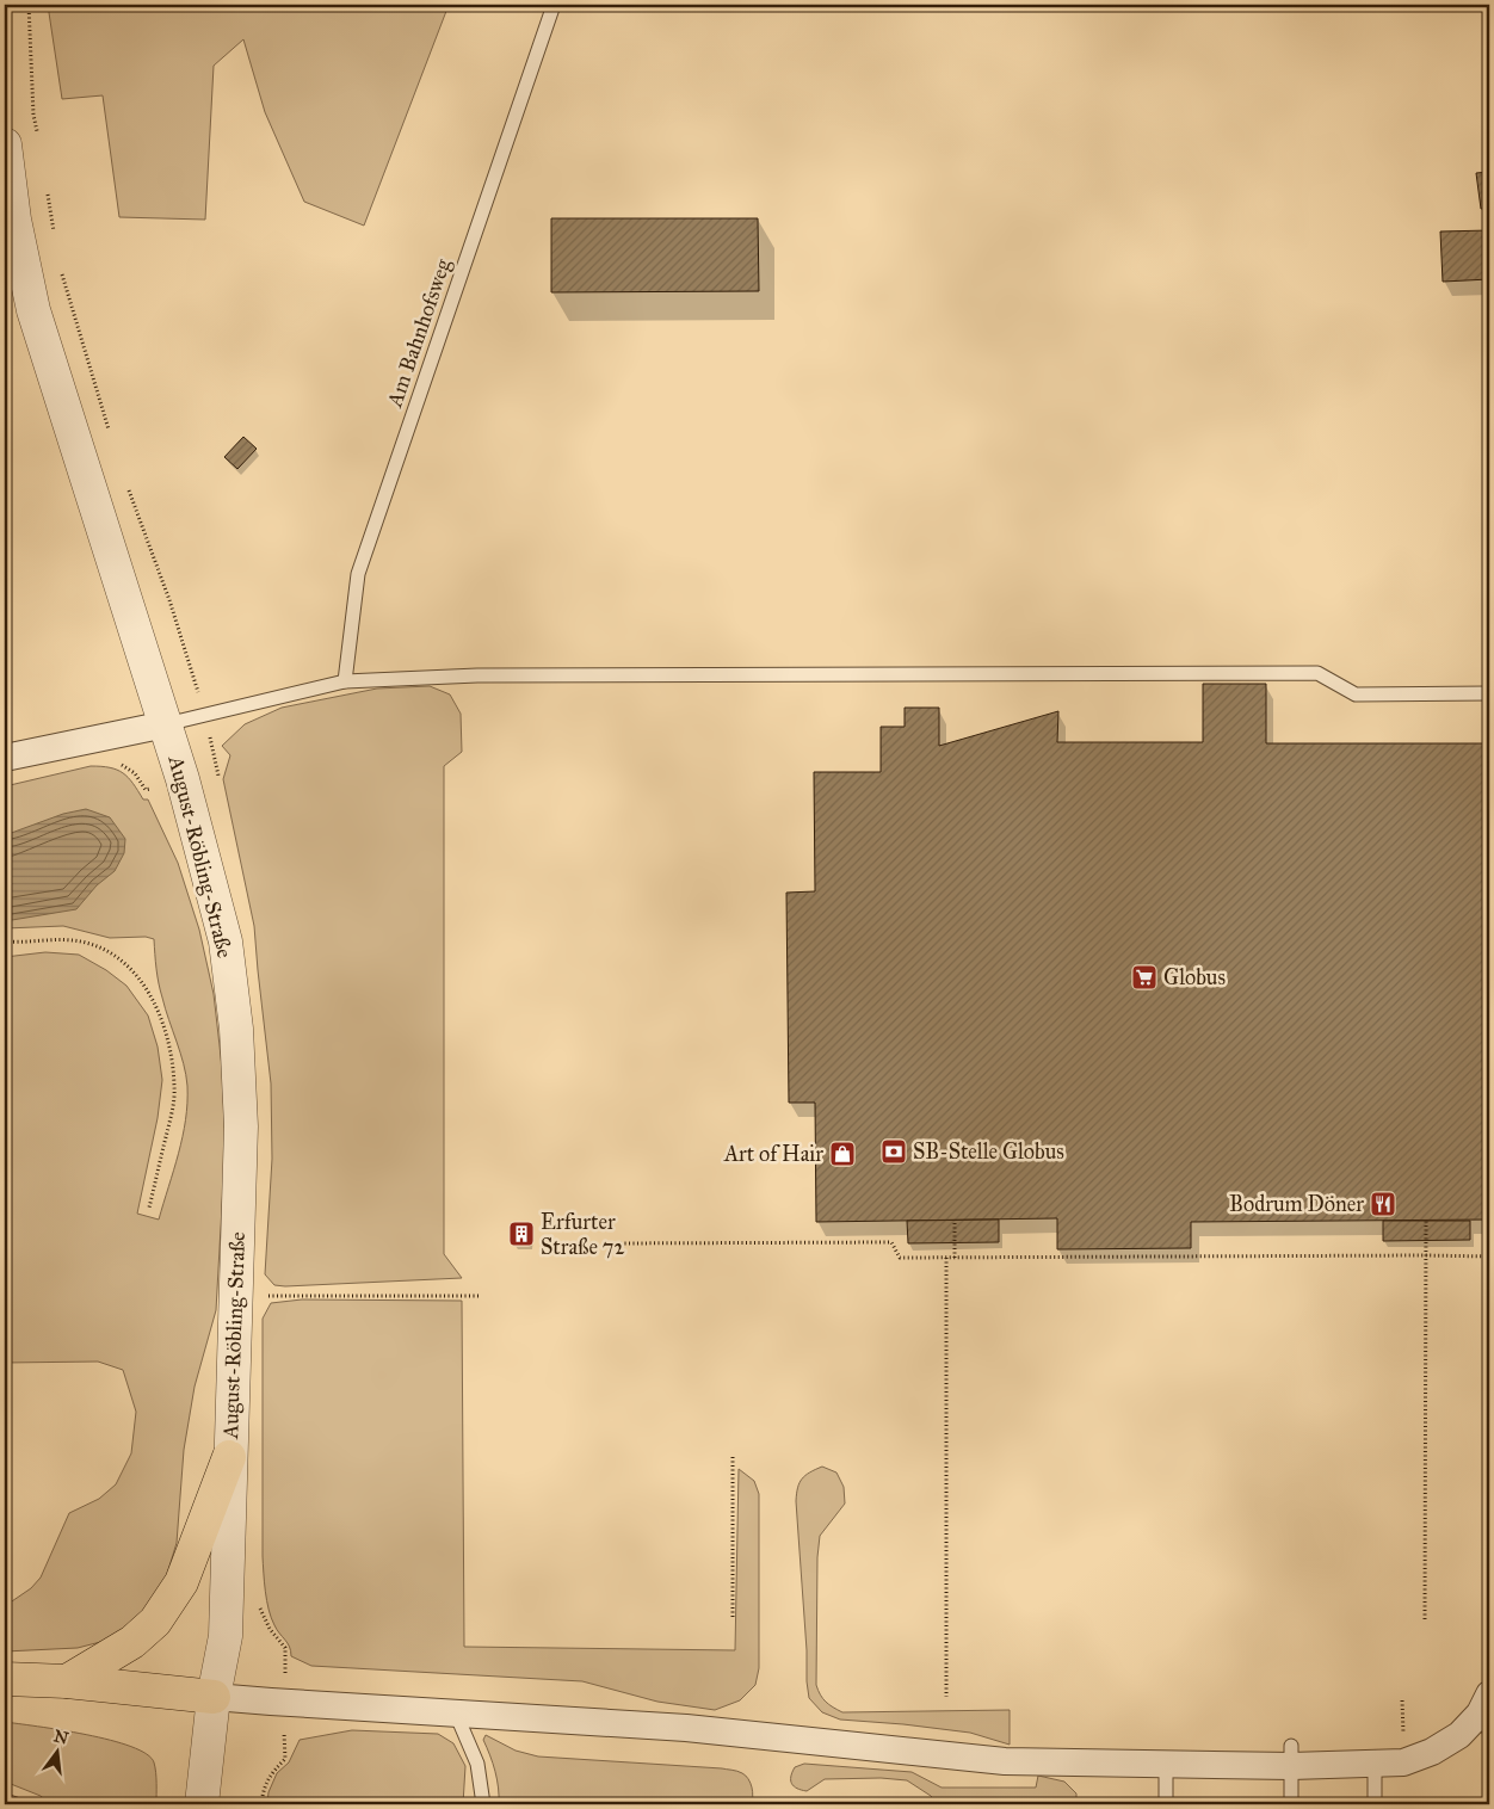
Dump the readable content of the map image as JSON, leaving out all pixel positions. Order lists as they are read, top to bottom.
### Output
{
  "streets": {
    "street": ["August-Röbling-Straße"],
    "lane": ["Am Bahnhofsweg"]
  },
  "places": {
    "supermarket": ["Globus"],
    "bank": ["SB-Stelle Globus"],
    "shop": ["Art of Hair"],
    "restaurant": ["Bodrum Döner"],
    "building": ["Erfurter Straße 72"]
  },
  "north": "top"
}
